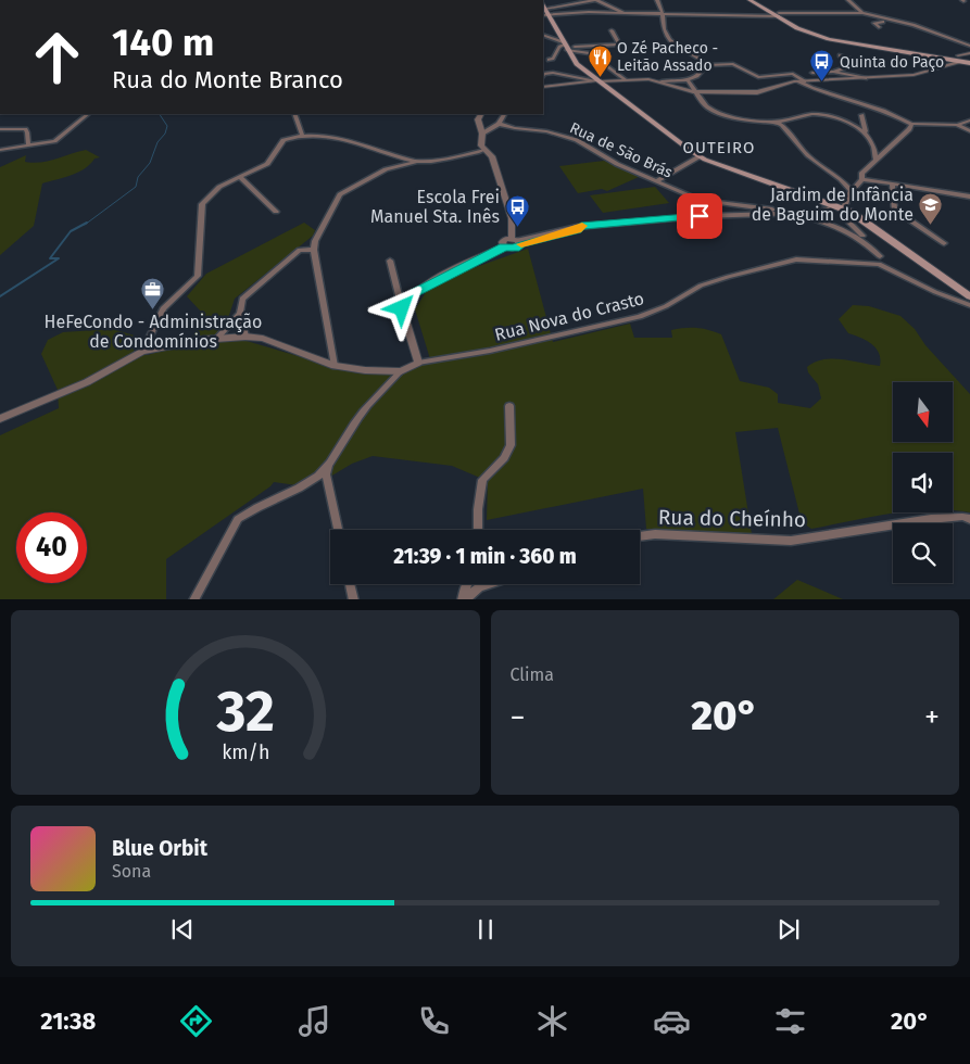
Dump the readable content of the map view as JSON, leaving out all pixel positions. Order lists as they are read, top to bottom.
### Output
{
  "streets": {
    "street": ["Rua de São Brás", "Rua Nova do Crasto", "Rua do Cheínho"]
  },
  "districts": ["OUTEIRO"],
  "places": {
    "restaurant": ["O Zé Pacheco - Leitão Assado"],
    "bus stop": ["Quinta do Paço", "Escola Frei Manuel Sta. Inês"],
    "school or university": ["Jardim de Infância de Baguim do Monte"],
    "office": ["HeFeCondo - Administração de Condomínios"]
  },
  "north": "bottom",
  "page": {
    "turn": ["140 m", "Rua do Monte Branco"],
    "limit": "40",
    "trip": "21:39 · 1 min · 360 m",
    "tile": "Clima",
    "heat": ["−", "20°", "+"],
    "song": ["Blue Orbit", "Sona"],
    "tabs": ["21:38", "20°"],
    "gauge": ["32", "km/h"]
  }
}
